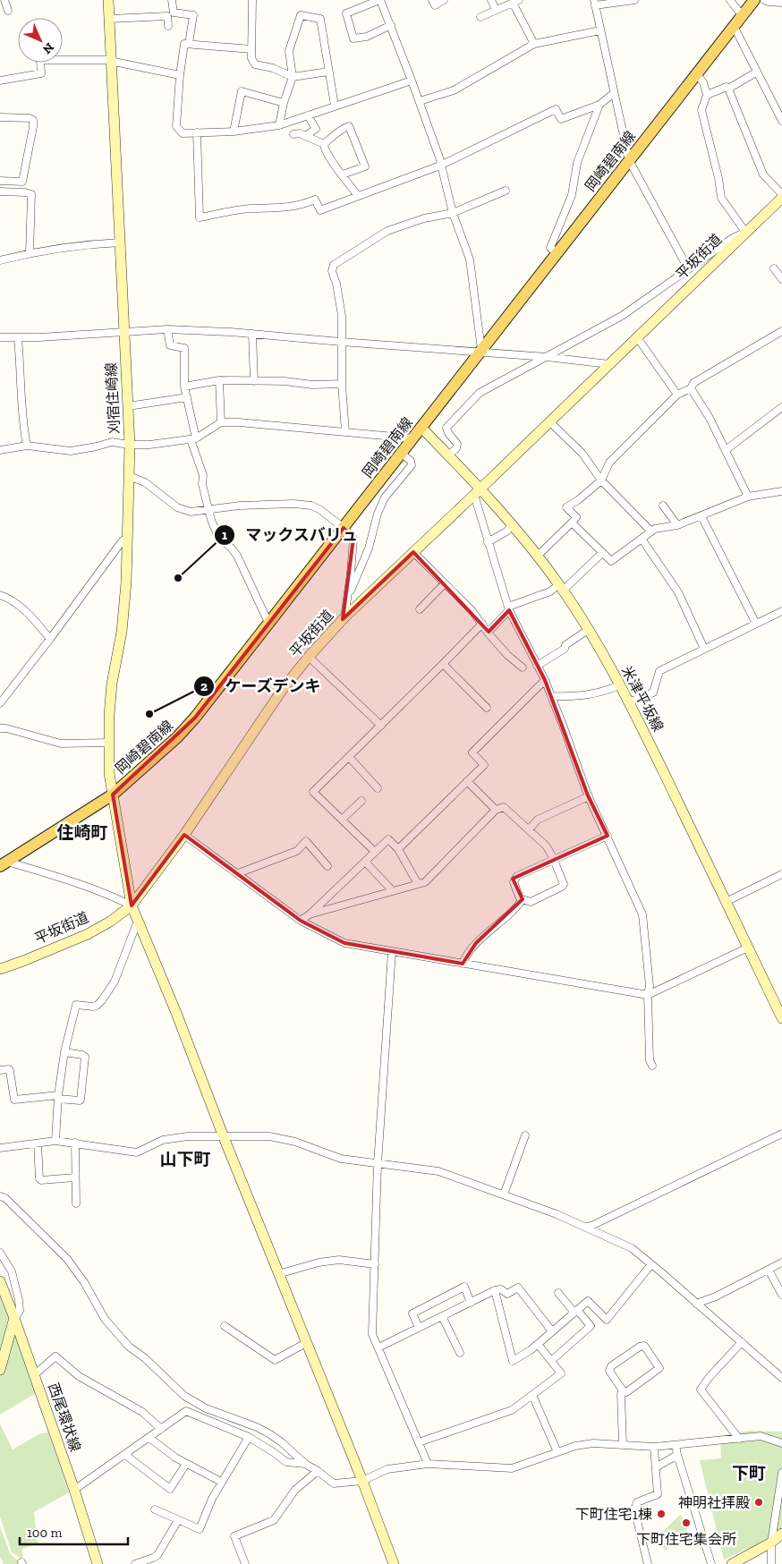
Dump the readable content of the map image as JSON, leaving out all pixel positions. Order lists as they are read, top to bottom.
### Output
{
  "streets": {
    "main road": ["岡崎碧南線"],
    "street": [
      "平坂街道",
      "刈宿住崎線",
      "米津平坂線",
      "西尾環状線"
    ]
  },
  "crossings": [
    ["岡崎碧南線", "刈宿住崎線"],
    ["岡崎碧南線", "米津平坂線"],
    ["平坂街道", "刈宿住崎線"],
    ["平坂街道", "米津平坂線"]
  ],
  "districts": ["住崎町", "山下町", "下町"],
  "places": [
    "マックスバリュ",
    "ケーズデンキ",
    "神明社拝殿",
    "下町住宅1棟",
    "下町住宅集会所"
  ],
  "scale_bar": "100 m",
  "north": "bottom right"
}
